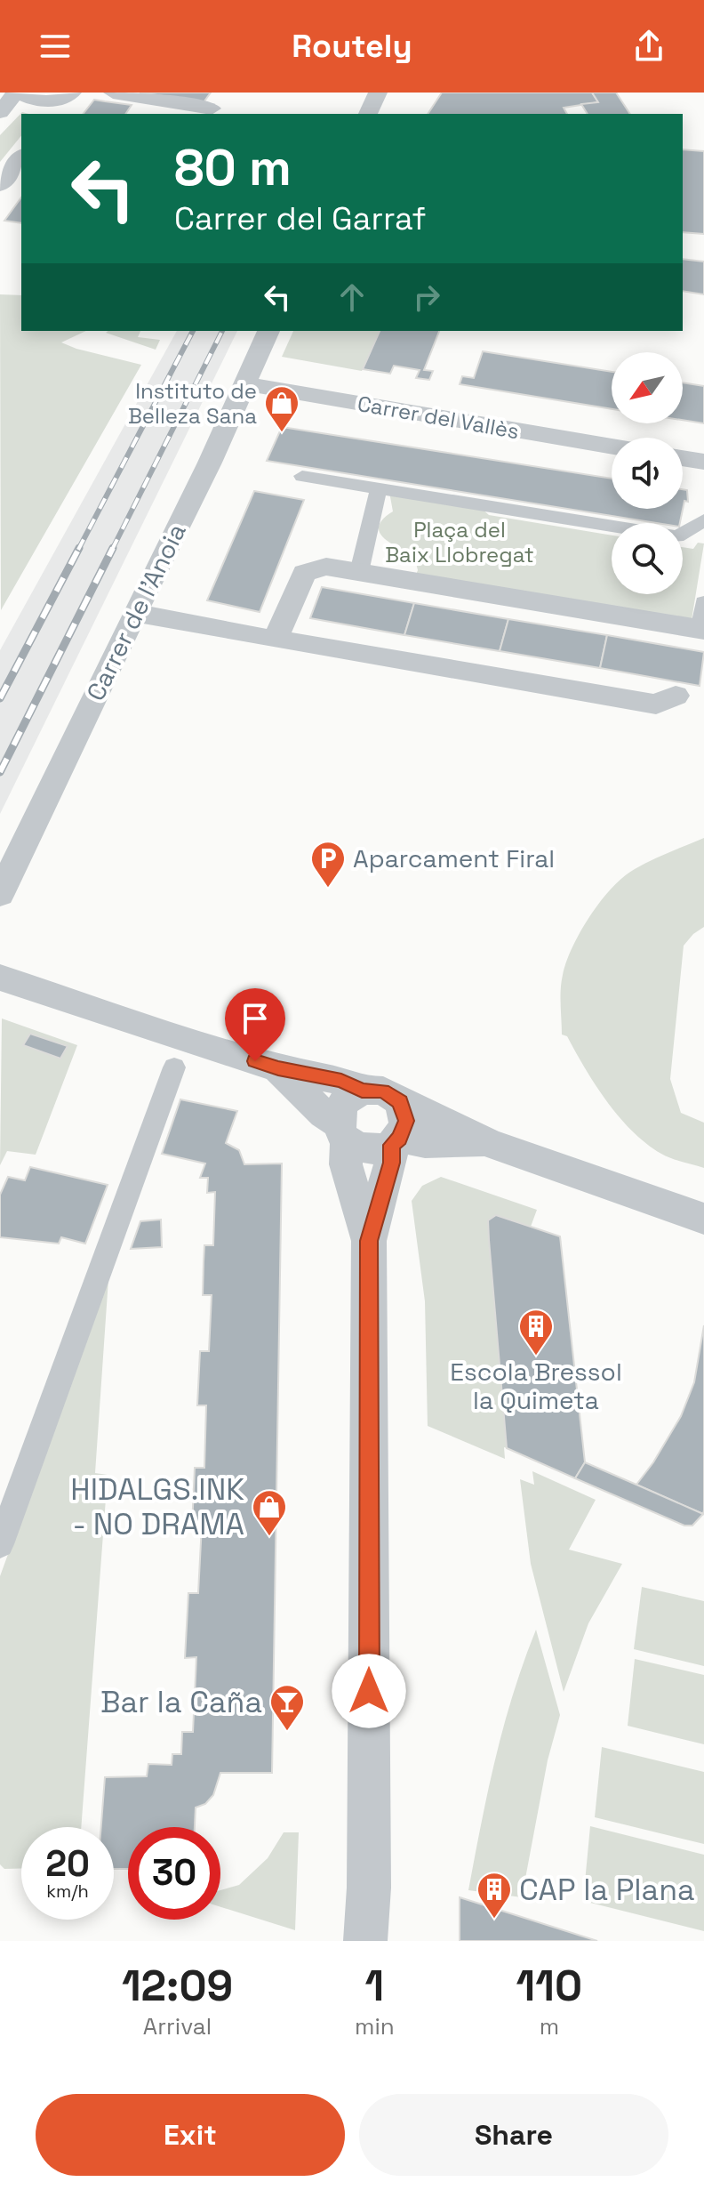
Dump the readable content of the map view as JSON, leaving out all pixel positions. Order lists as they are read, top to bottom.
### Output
{
  "streets": {
    "street": ["Carrer del Vallès", "Carrer de l'Anoia"]
  },
  "crossings": [
    ["Carrer del Vallès", "Carrer de l'Anoia"]
  ],
  "parks": ["Plaça del Baix Llobregat"],
  "places": {
    "shop": ["Instituto de Belleza Sana", "HIDALGS.INK - NO DRAMA"],
    "parking": ["Aparcament Firal"],
    "building": ["Escola Bressol la Quimeta", "CAP la Plana"],
    "bar": ["Bar la Caña"]
  },
  "north": "bottom left",
  "page": {
    "header": "Routely",
    "turn": ["80 m", "Carrer del Garraf"],
    "speed": "20 km/h",
    "limit": "30",
    "eta": [
      "12:09",
      "Arrival",
      "1",
      "min",
      "110",
      "m"
    ],
    "buttons": ["Exit", "Share"]
  }
}
